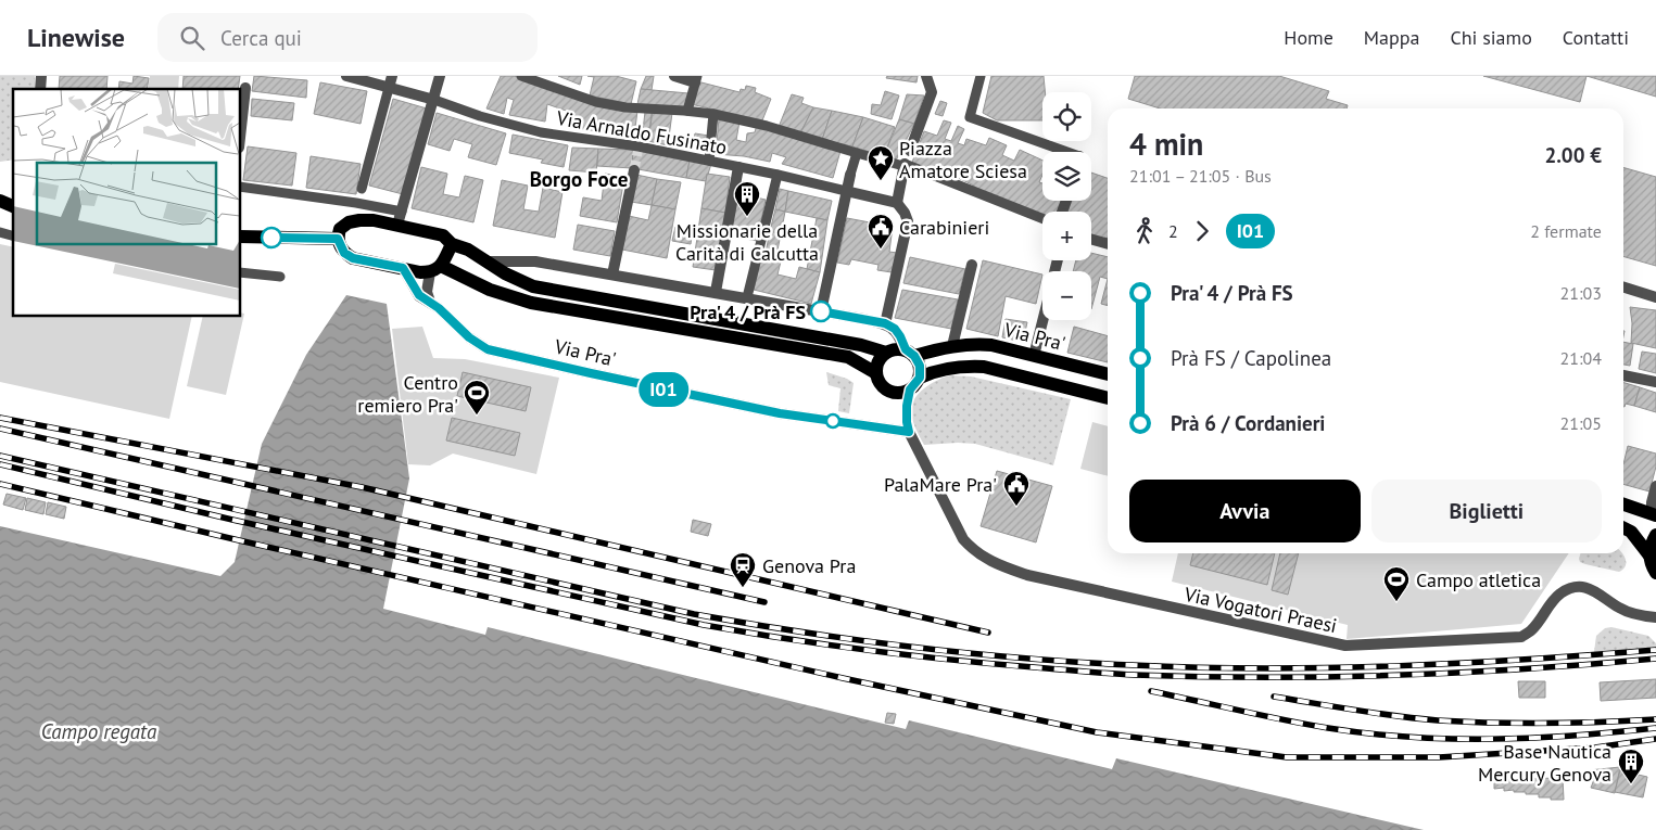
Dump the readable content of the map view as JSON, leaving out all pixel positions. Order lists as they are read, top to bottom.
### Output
{
  "streets": {
    "main road": ["Via Pra'"],
    "street": ["Via Arnaldo Fusinato", "Via Vogatori Praesi"]
  },
  "crossings": [
    ["Via Pra'", "Via Vogatori Praesi"]
  ],
  "districts": ["Borgo Foce"],
  "water": ["Campo regata"],
  "places": {
    "place": ["Piazza Amatore Sciesa"],
    "building": ["Missionarie della Carità di Calcutta", "Base Nautica Mercury Genova"],
    "public building": ["Carabinieri", "PalaMare Pra'"],
    "other": ["Pra' 4 / Prà FS"],
    "sports": ["Centro remiero Pra'", "Campo atletica"],
    "station": ["Genova Pra"]
  },
  "lines": ["bus line I01"],
  "page": {
    "header": "Linewise",
    "search": "Cerca qui",
    "nav": [
      "Home",
      "Mappa",
      "Chi siamo",
      "Contatti"
    ],
    "on_map": "I01",
    "map_buttons": ["+", "−"],
    "heading": ["4 min", "21:01 – 21:05 · Bus", "2.00 €"],
    "legs": ["2", "I01", "2 fermate"],
    "list": [
      {
        "name": "Pra' 4 / Prà FS",
        "value": "21:03"
      },
      {
        "name": "Prà FS / Capolinea",
        "value": "21:04"
      },
      {
        "name": "Prà 6 / Cordanieri",
        "value": "21:05"
      }
    ],
    "buttons": ["Avvia", "Biglietti"]
  }
}
